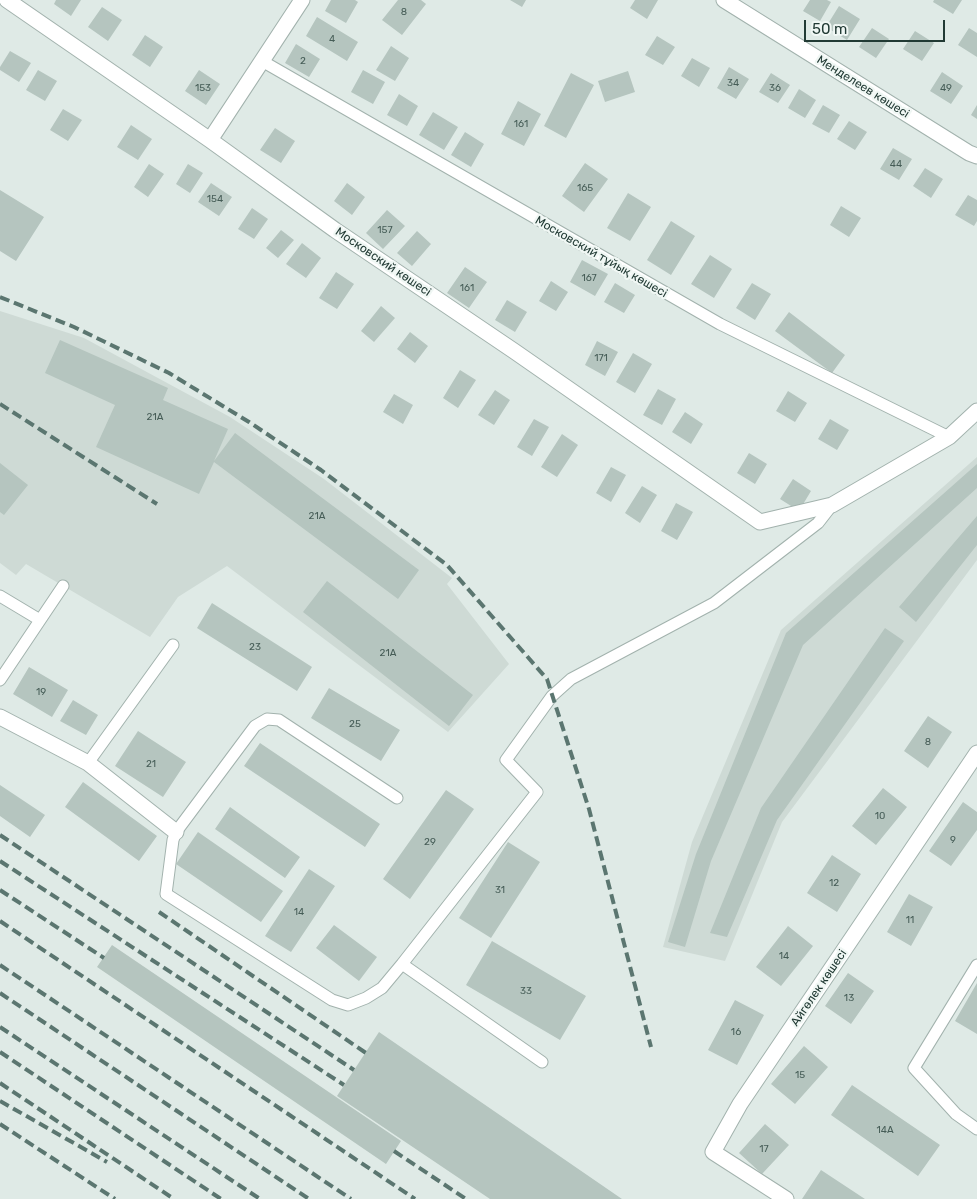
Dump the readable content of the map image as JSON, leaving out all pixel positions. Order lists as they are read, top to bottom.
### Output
{
  "streets": {
    "street": ["Менделеев көшесі", "Московский көшесі", "Айгөлек көшесі"],
    "lane": ["Московский тұйық көшесі"]
  },
  "house_numbers": [
    "8",
    "4",
    "2",
    "34",
    "153",
    "36",
    "49",
    "161",
    "44",
    "165",
    "154",
    "157",
    "167",
    "161",
    "171",
    "21А",
    "21А",
    "23",
    "21А",
    "19",
    "25",
    "8",
    "21",
    "10",
    "9",
    "29",
    "12",
    "31",
    "14",
    "11",
    "14",
    "33",
    "13",
    "16",
    "15",
    "14А",
    "17"
  ],
  "scale_bar": "50 m"
}
